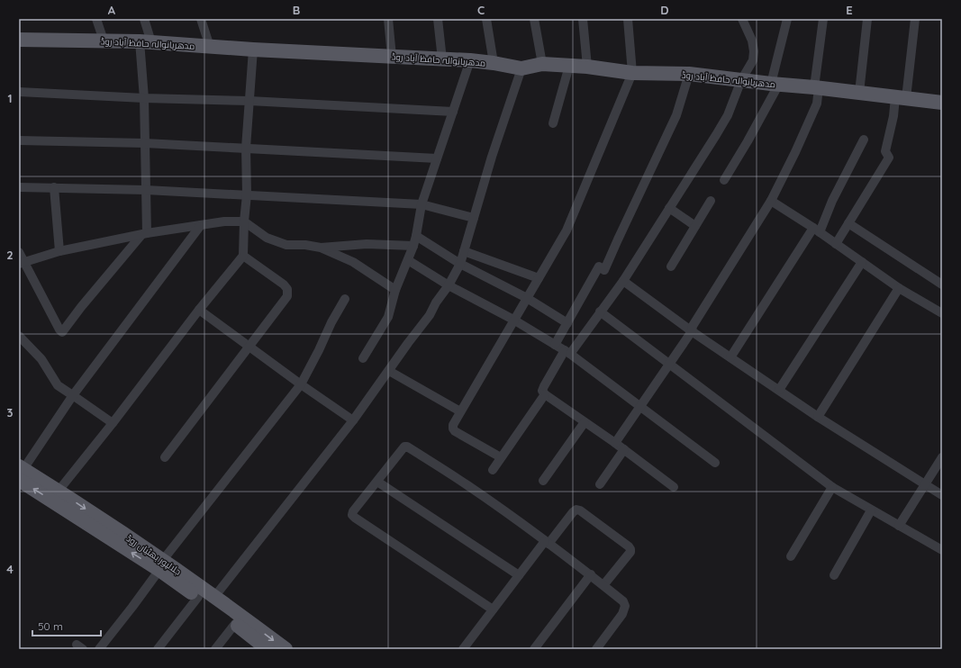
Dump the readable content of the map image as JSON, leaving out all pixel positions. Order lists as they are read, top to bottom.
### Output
{
  "streets": {
    "main road": ["مدھریانوالہ حافظ آباد روڈ", "جلالپور بھٹیاں روڈ"]
  },
  "scale_bar": "50 m",
  "grid": {
    "columns": [
      "A",
      "B",
      "C",
      "D",
      "E"
    ],
    "rows": [
      "1",
      "2",
      "3",
      "4"
    ]
  }
}
